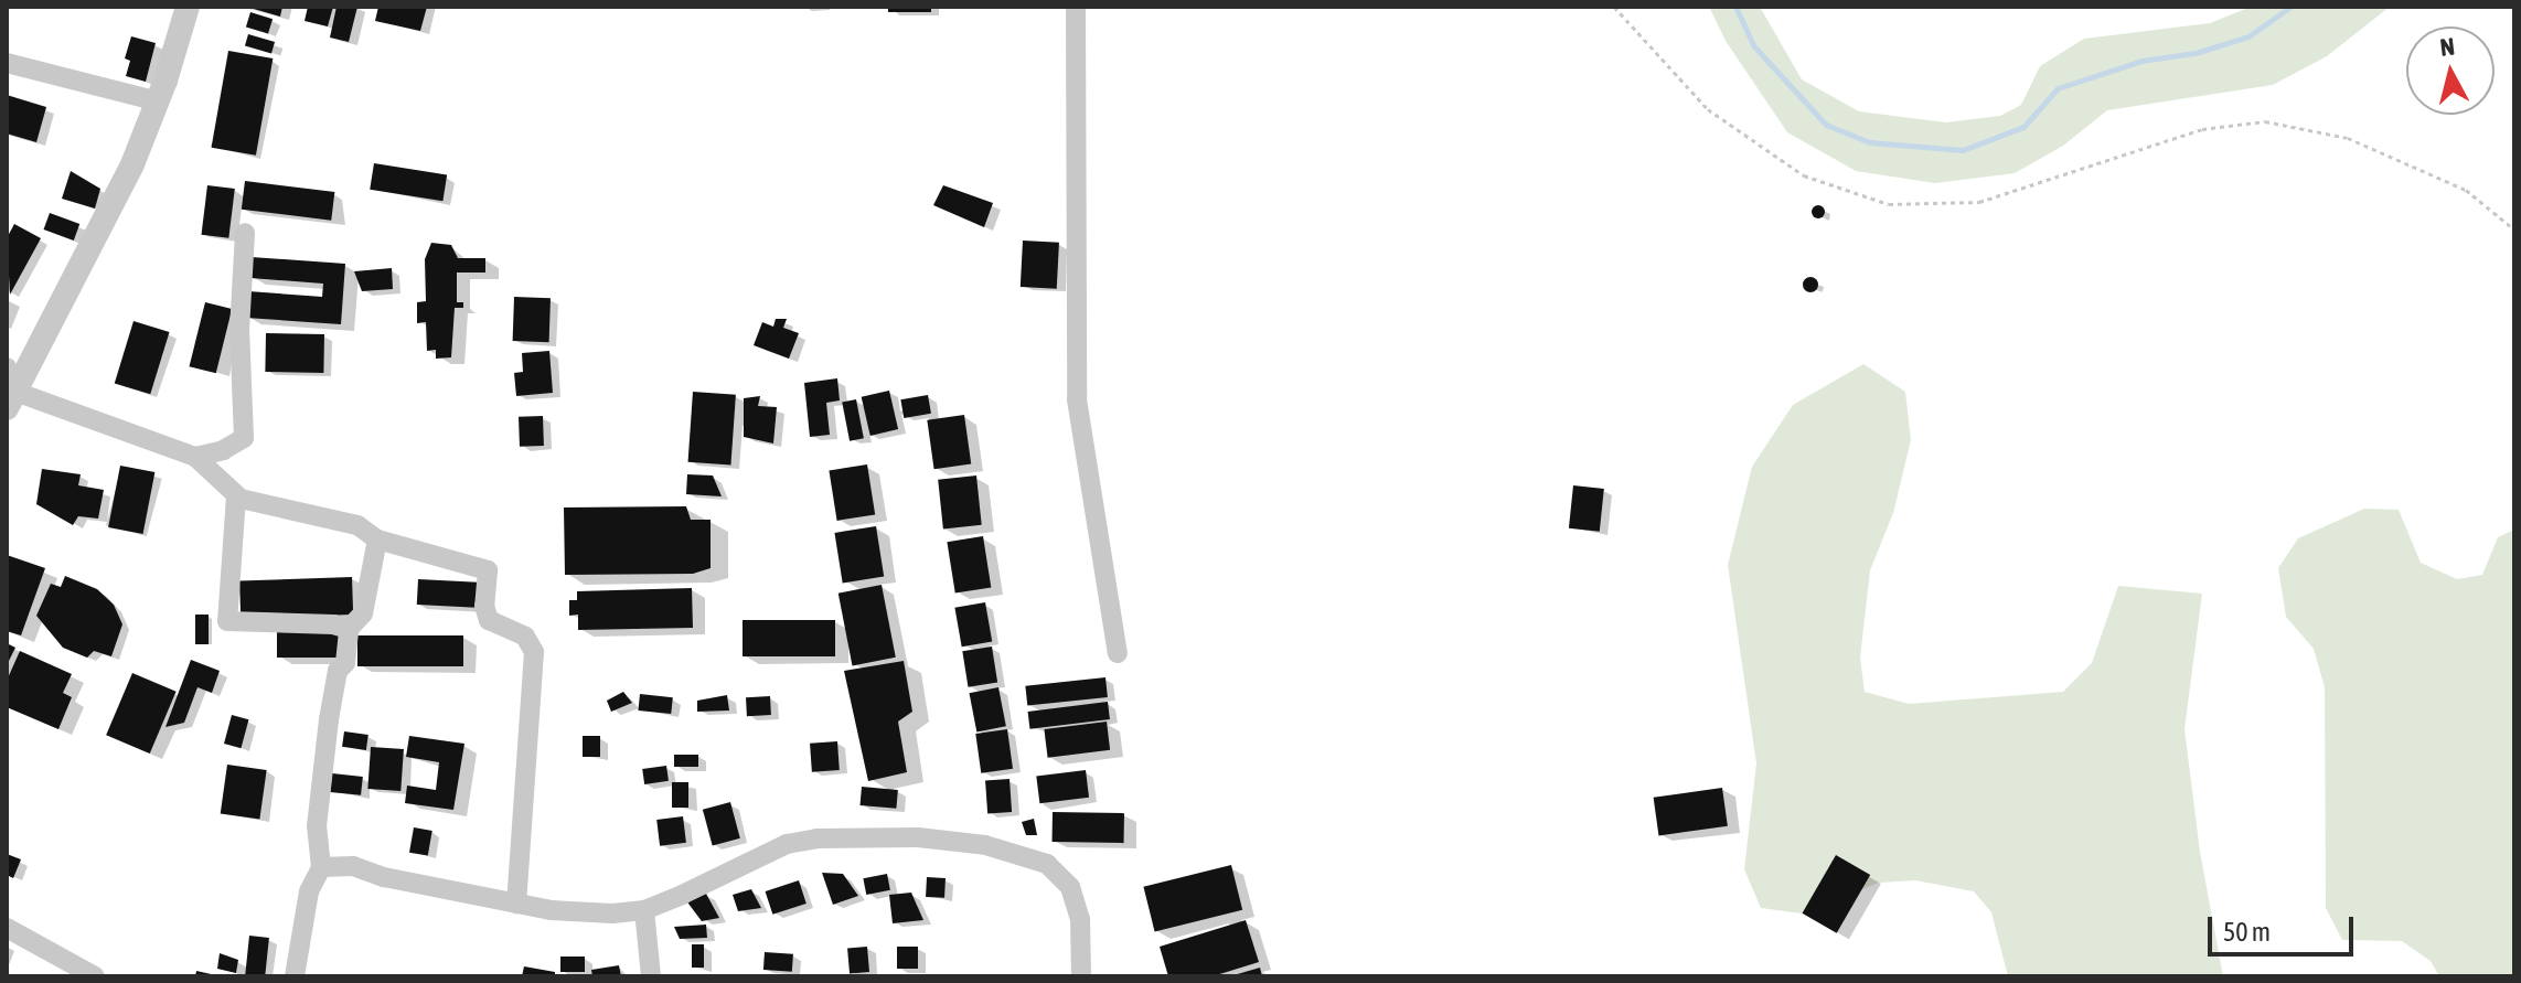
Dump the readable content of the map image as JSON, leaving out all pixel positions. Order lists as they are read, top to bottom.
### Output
{
  "scale_bar": "50 m",
  "north": "top"
}
